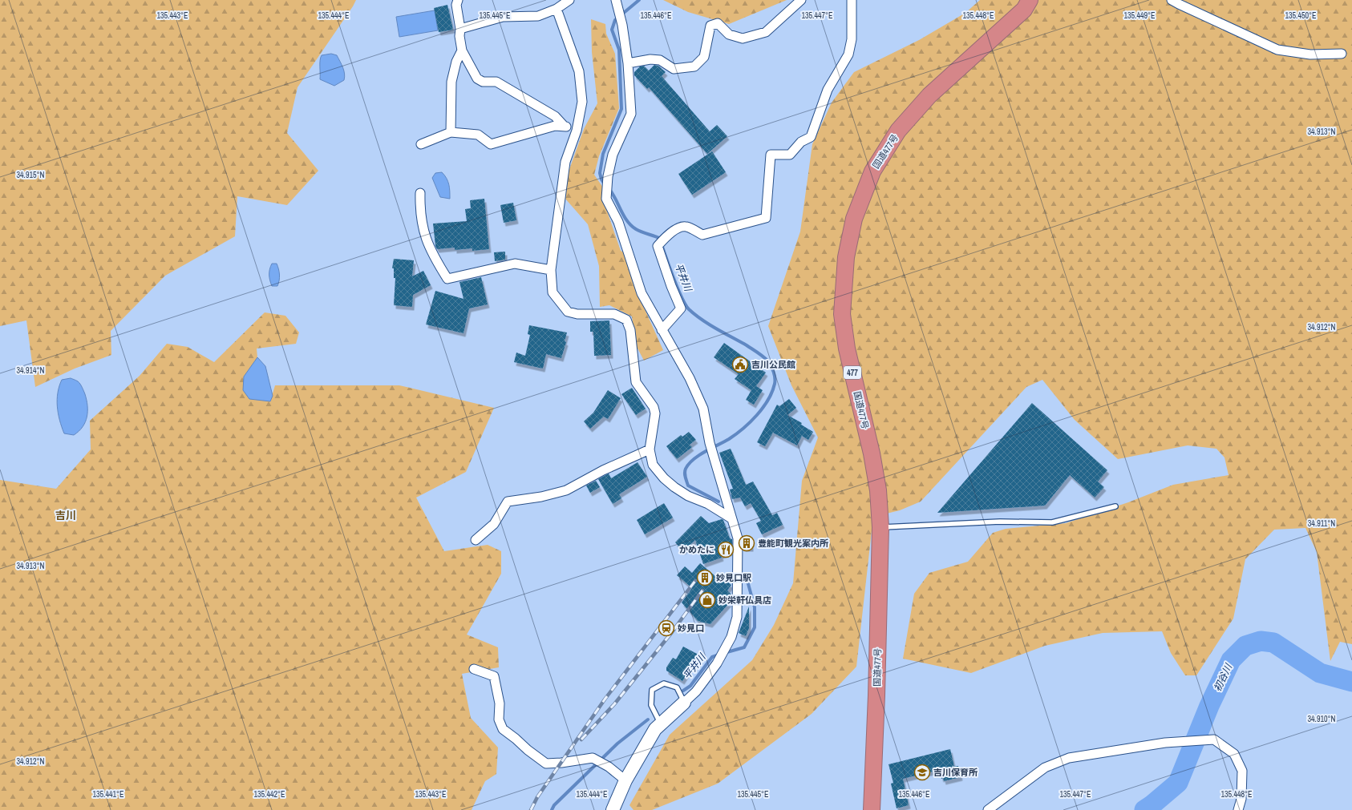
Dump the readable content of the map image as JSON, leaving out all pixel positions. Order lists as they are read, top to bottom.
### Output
{
  "streets": {
    "highway": ["国道477号", "477"]
  },
  "districts": ["吉川"],
  "water": ["平井川", "初谷川"],
  "places": {
    "public building": ["吉川公民館"],
    "building": ["豊能町観光案内所", "妙見口駅"],
    "restaurant": ["かめたに"],
    "shop": ["妙栄軒仏具店"],
    "station": ["妙見口"],
    "school or university": ["吉川保育所"]
  },
  "coordinates": [
    "135.443°E",
    "135.444°E",
    "135.445°E",
    "135.446°E",
    "135.447°E",
    "135.448°E",
    "135.449°E",
    "135.450°E",
    "34.913°N",
    "34.915°N",
    "34.912°N",
    "34.914°N",
    "34.911°N",
    "34.910°N",
    "135.441°E",
    "135.442°E"
  ]
}
